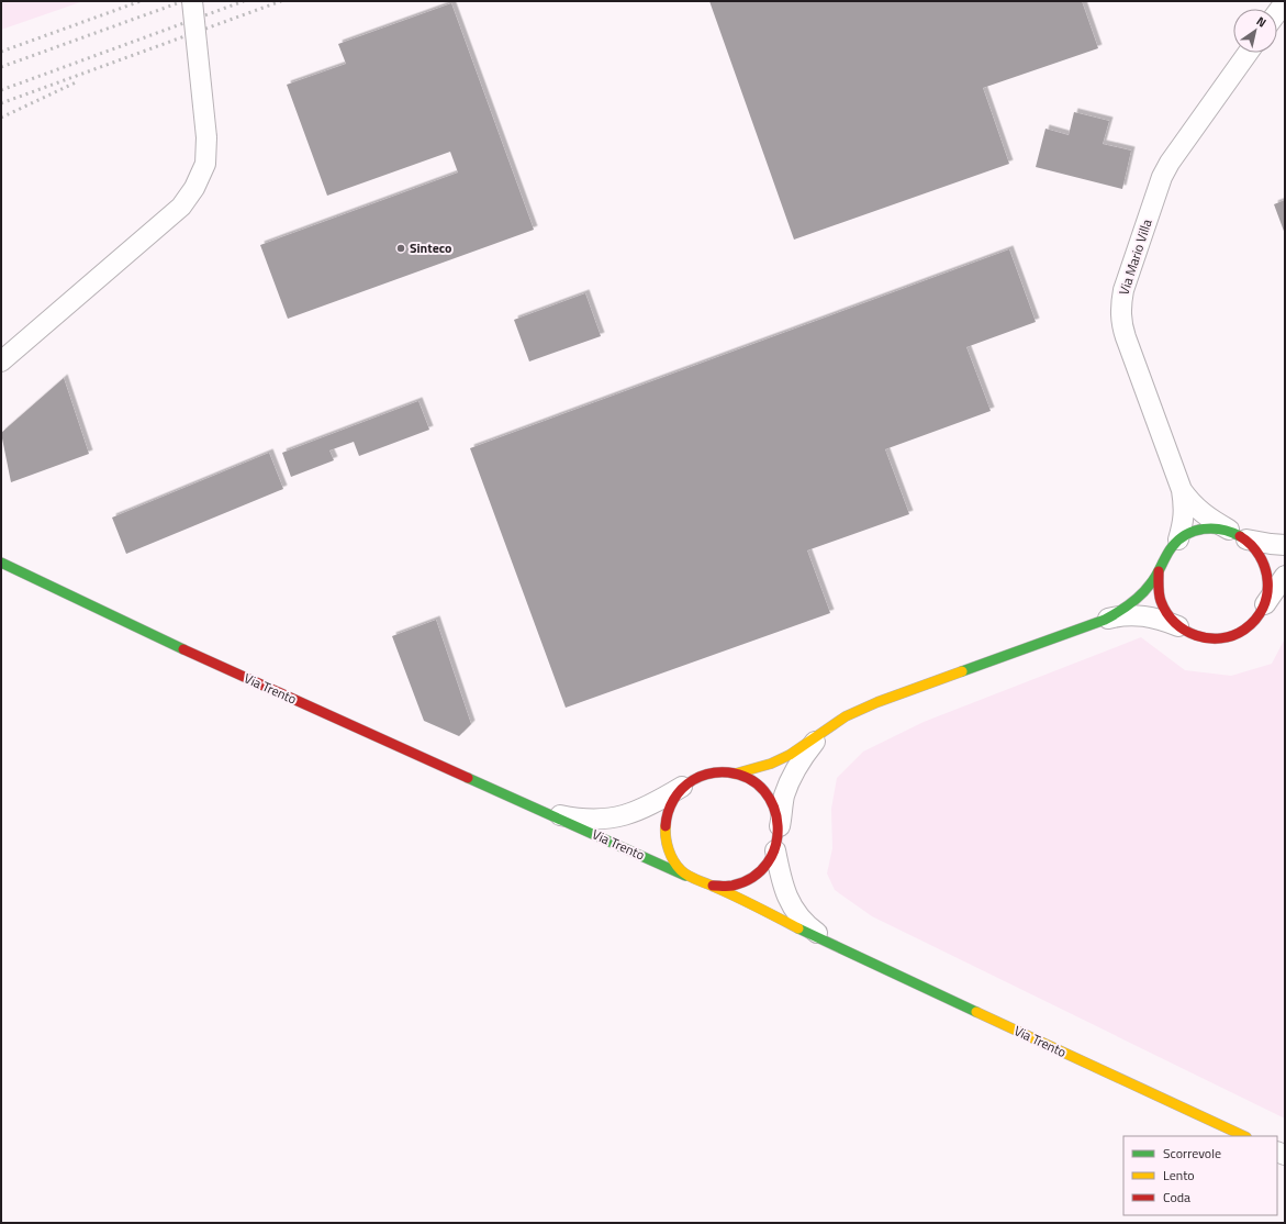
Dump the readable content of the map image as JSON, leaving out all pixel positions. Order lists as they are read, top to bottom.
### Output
{
  "streets": {
    "street": ["Via Mario Villa", "Via Trento"]
  },
  "places": ["Sinteco"],
  "legend": ["Scorrevole", "Lento", "Coda"],
  "north": "top right"
}
